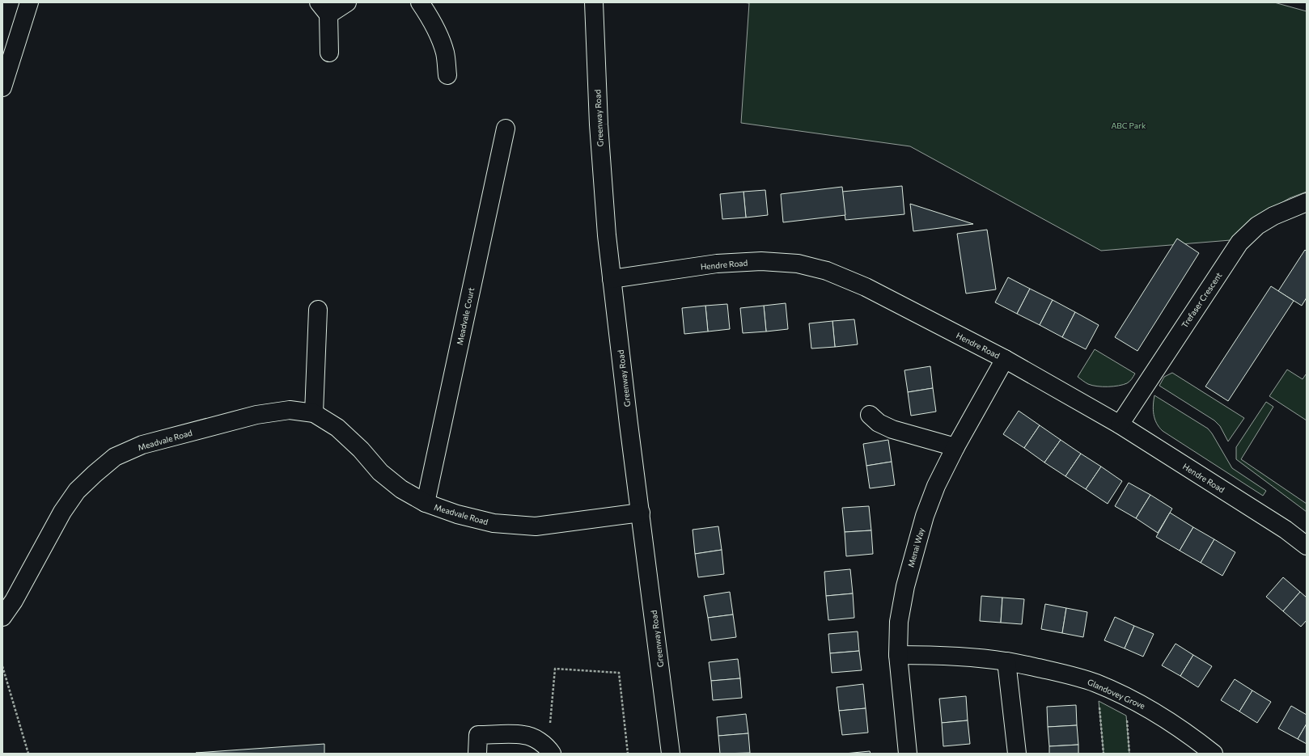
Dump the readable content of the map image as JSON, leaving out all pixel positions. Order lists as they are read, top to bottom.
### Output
{
  "streets": {
    "street": [
      "Greenway Road",
      "Hendre Road",
      "Trefaser Crescent",
      "Meadvale Court",
      "Meadvale Road",
      "Menai Way",
      "Glandovey Grove"
    ]
  },
  "crossings": [
    ["Greenway Road", "Hendre Road"],
    ["Greenway Road", "Meadvale Road"],
    ["Hendre Road", "Trefaser Crescent"],
    ["Hendre Road", "Menai Way"],
    ["Meadvale Court", "Meadvale Road"],
    ["Menai Way", "Glandovey Grove"]
  ],
  "parks": ["ABC Park"]
}
